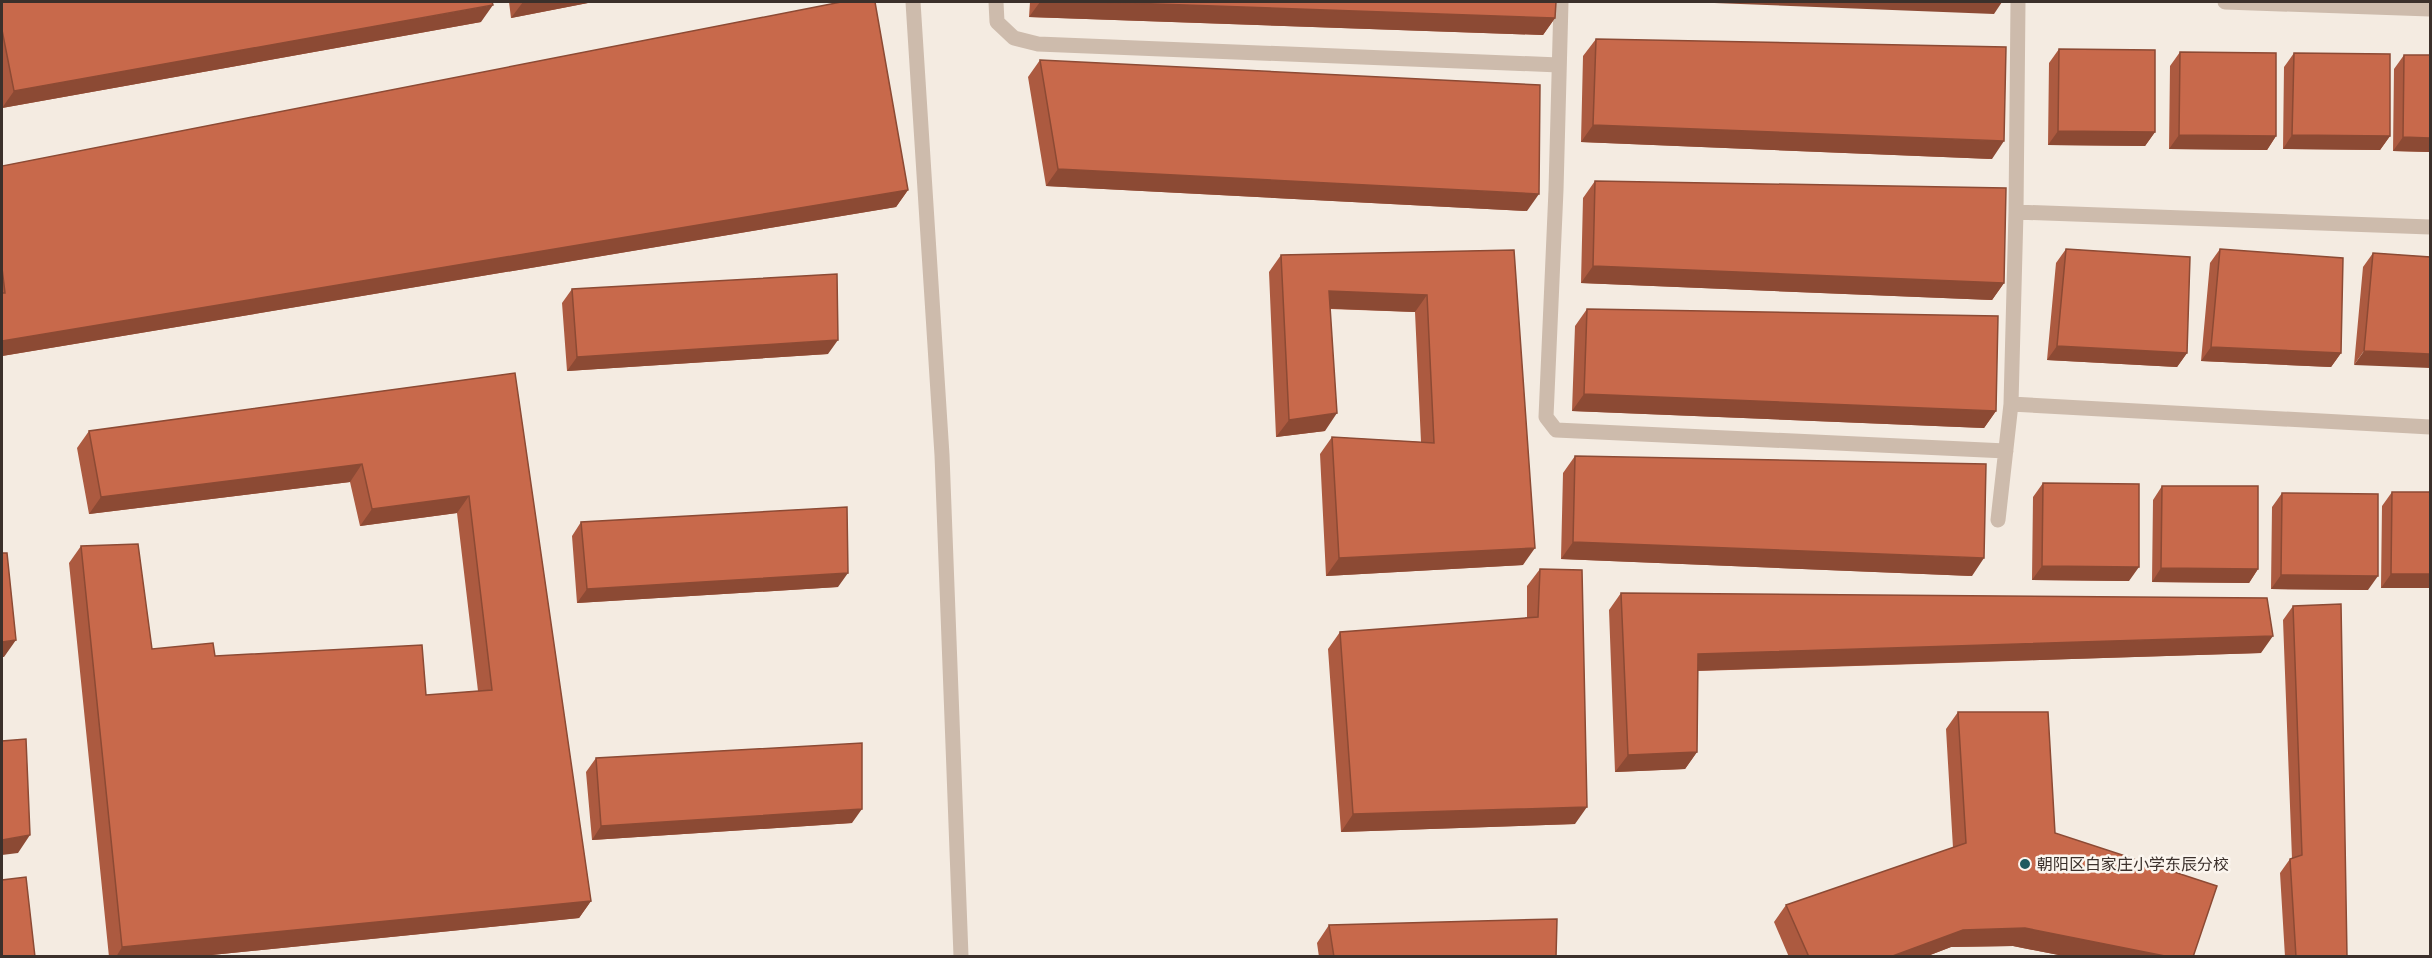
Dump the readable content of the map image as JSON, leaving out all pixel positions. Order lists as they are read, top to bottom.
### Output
{
  "places": ["朝阳区白家庄小学东辰分校"]
}
